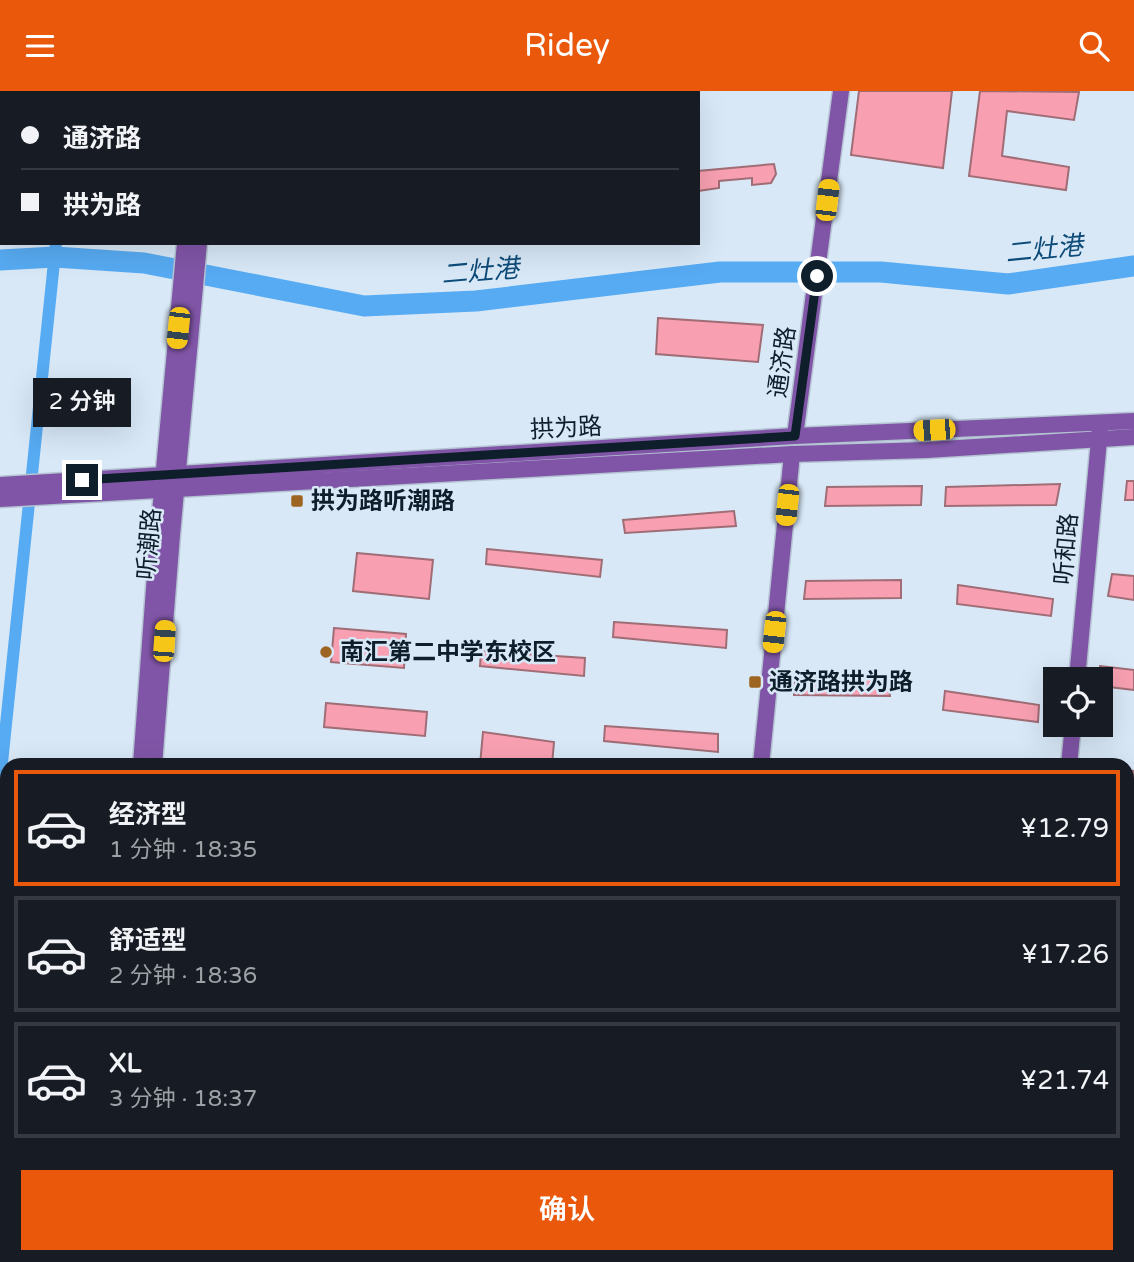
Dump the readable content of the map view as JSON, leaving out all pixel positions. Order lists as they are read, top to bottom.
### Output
{
  "streets": {
    "main road": [
      "通济路",
      "拱为路",
      "听潮路",
      "听和路"
    ]
  },
  "crossings": [
    ["通济路", "拱为路"],
    ["拱为路", "听潮路"],
    ["拱为路", "听和路"]
  ],
  "water": ["二灶港"],
  "places": {
    "transit": ["拱为路听潮路", "通济路拱为路"],
    "other": ["南汇第二中学东校区"]
  },
  "page": {
    "header": "Ridey",
    "banner": ["通济路", "拱为路"],
    "bubble": "2 分钟",
    "list": [
      {
        "name": "经济型",
        "note": "1 分钟 · 18:35",
        "value": "¥12.79"
      },
      {
        "name": "舒适型",
        "note": "2 分钟 · 18:36",
        "value": "¥17.26"
      },
      {
        "name": "XL",
        "note": "3 分钟 · 18:37",
        "value": "¥21.74"
      }
    ],
    "buttons": "确认"
  }
}
